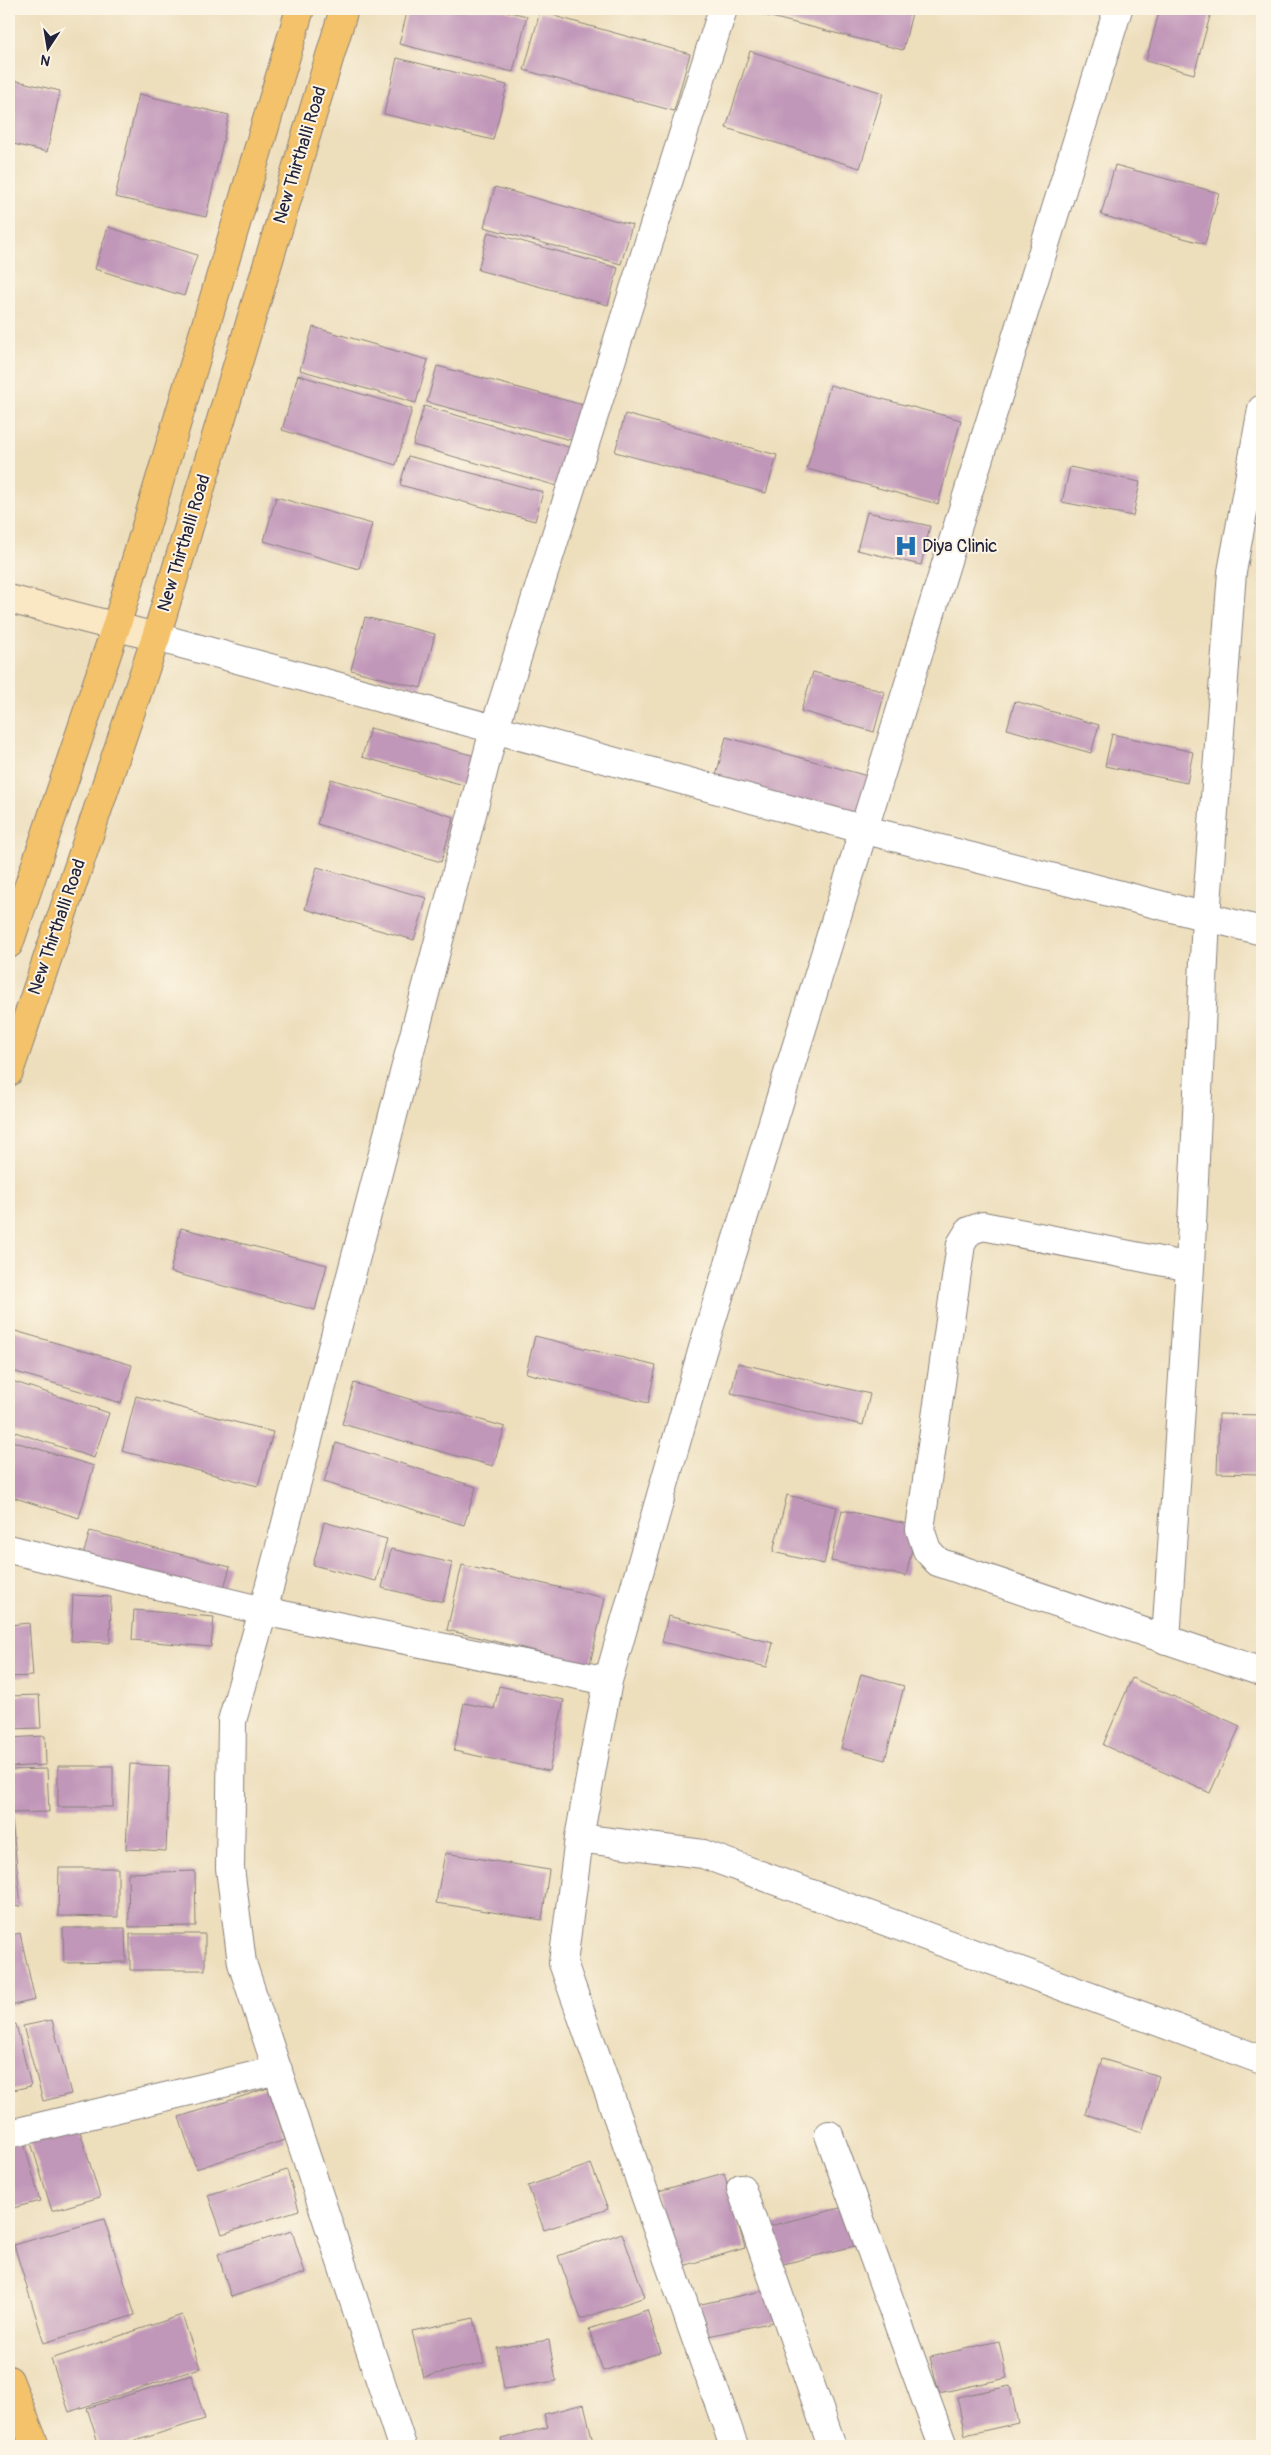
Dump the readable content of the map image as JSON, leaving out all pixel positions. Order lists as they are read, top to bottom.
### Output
{
  "streets": {
    "highway": ["New Thirthalli Road"]
  },
  "places": {
    "hospital": ["Diya Clinic"]
  },
  "north": "bottom"
}
